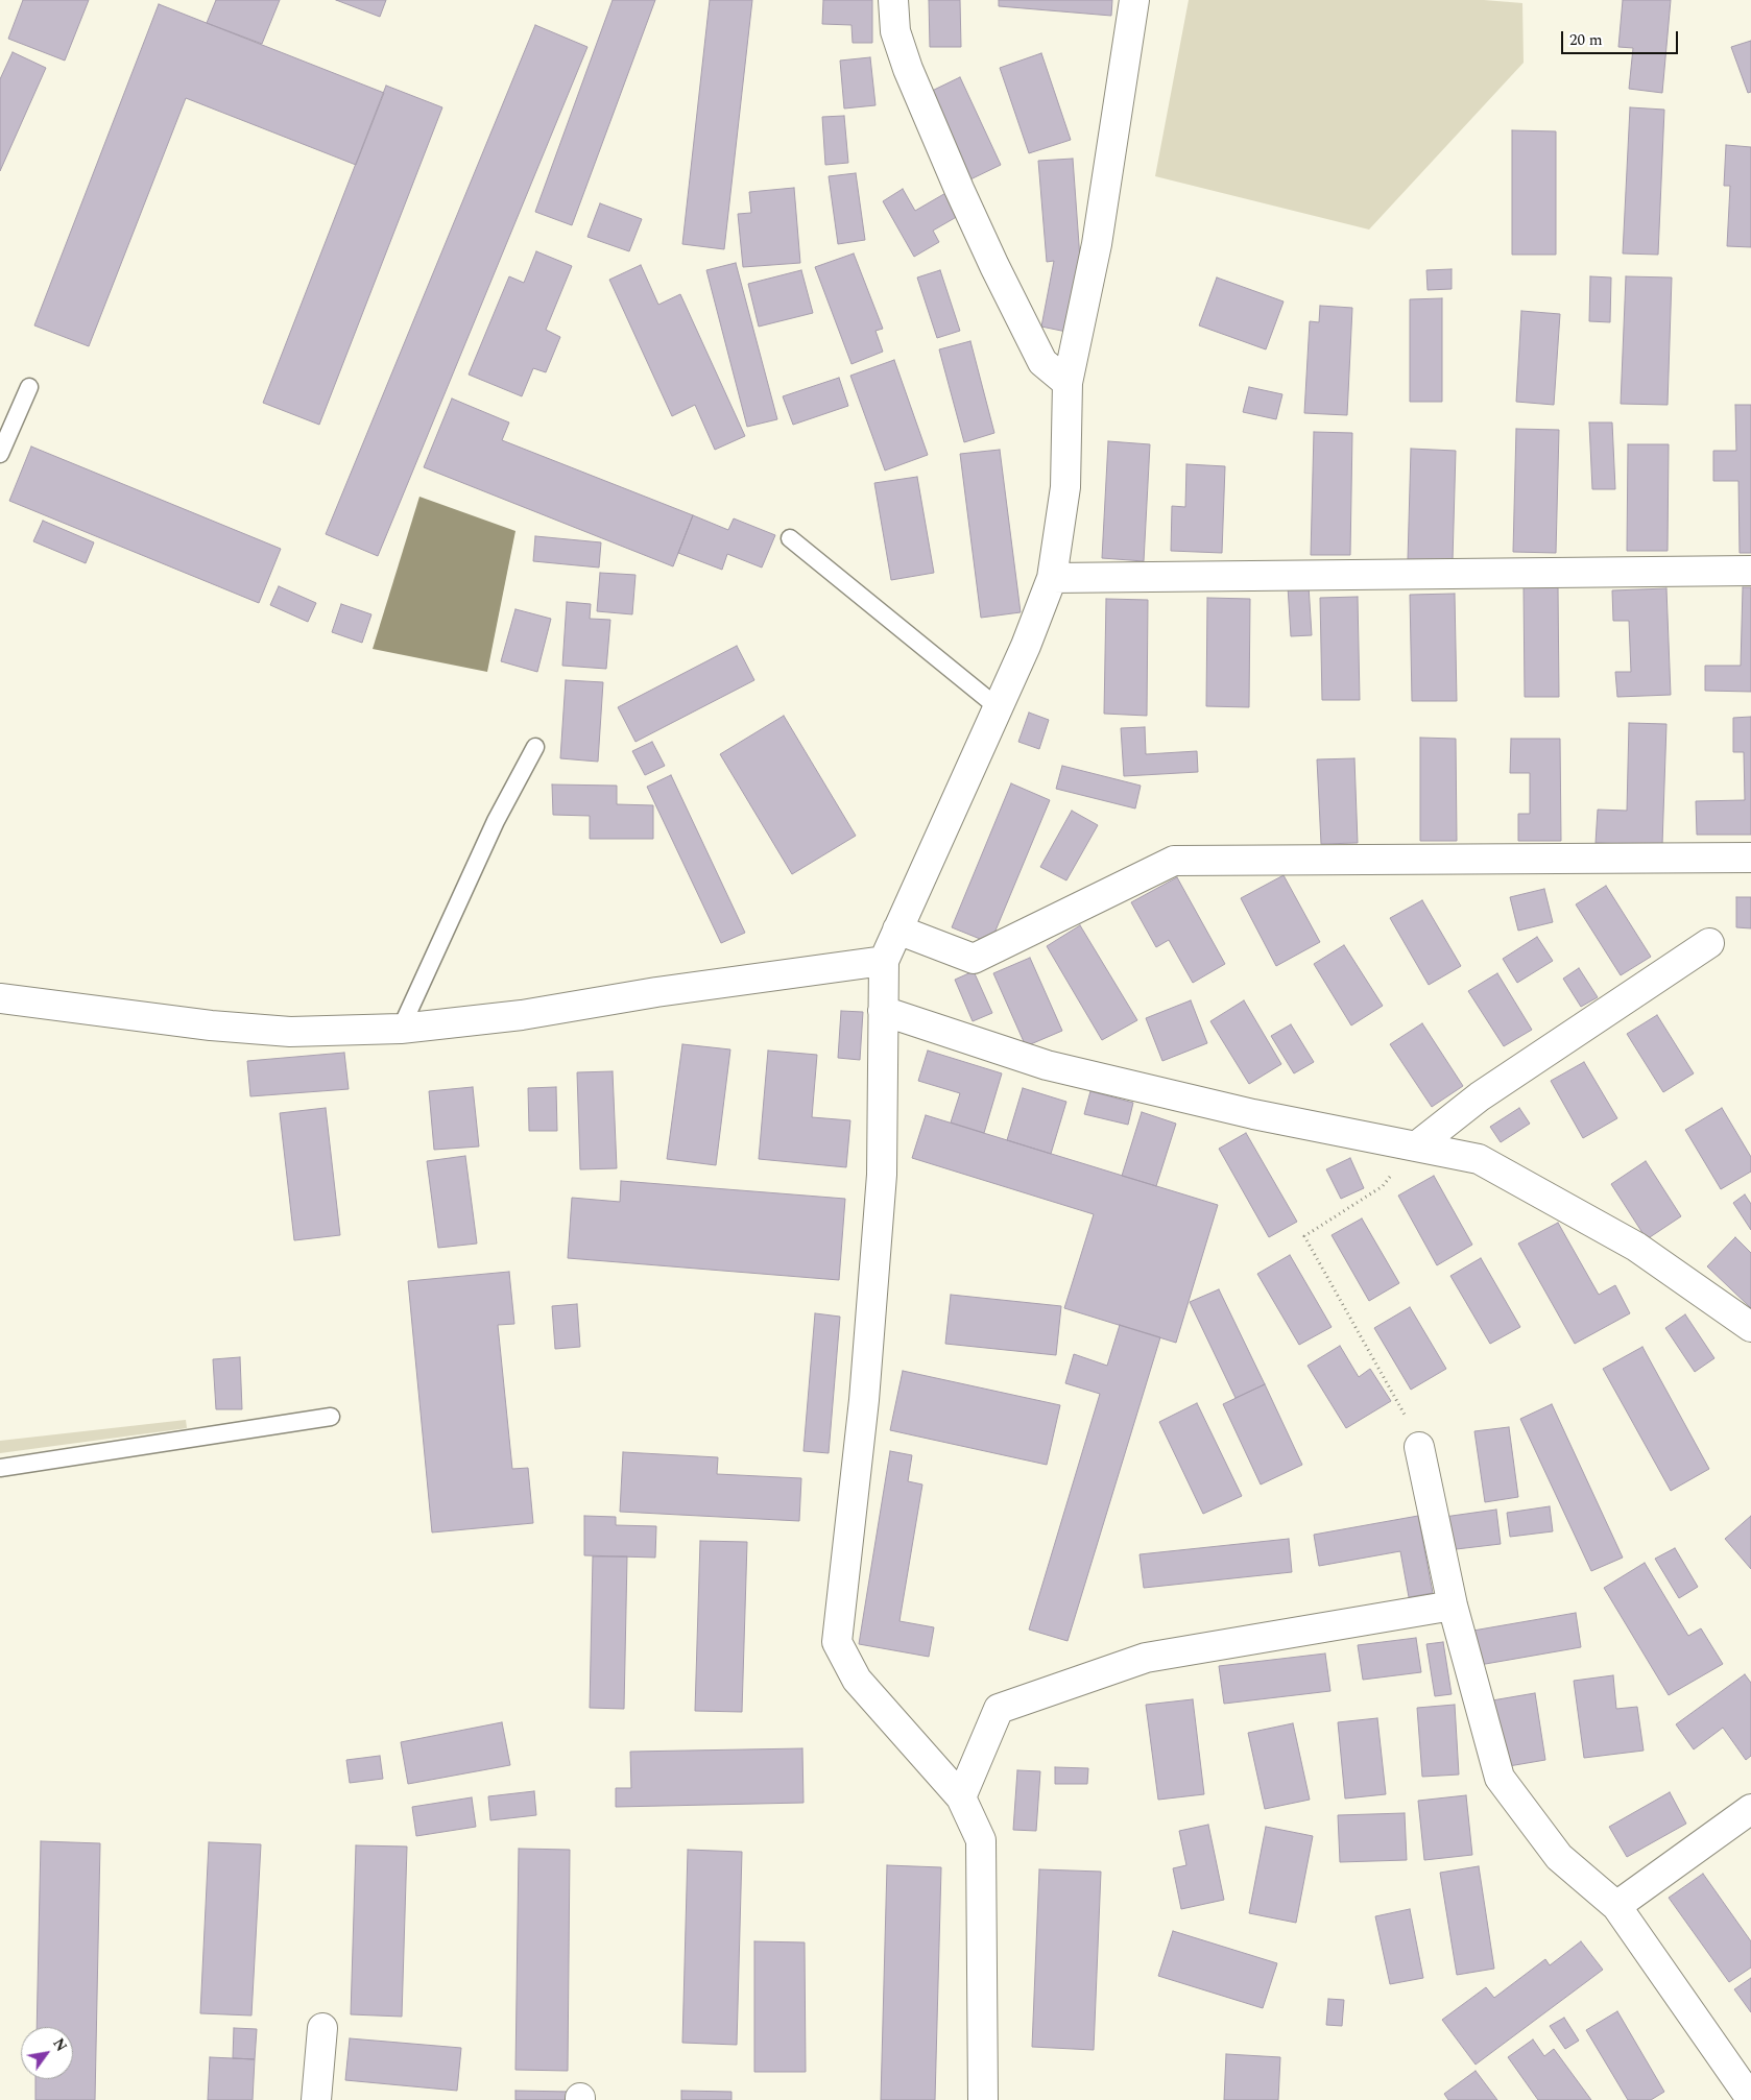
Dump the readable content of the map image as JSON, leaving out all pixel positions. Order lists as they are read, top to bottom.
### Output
{
  "scale_bar": "20 m",
  "north": "top right"
}
